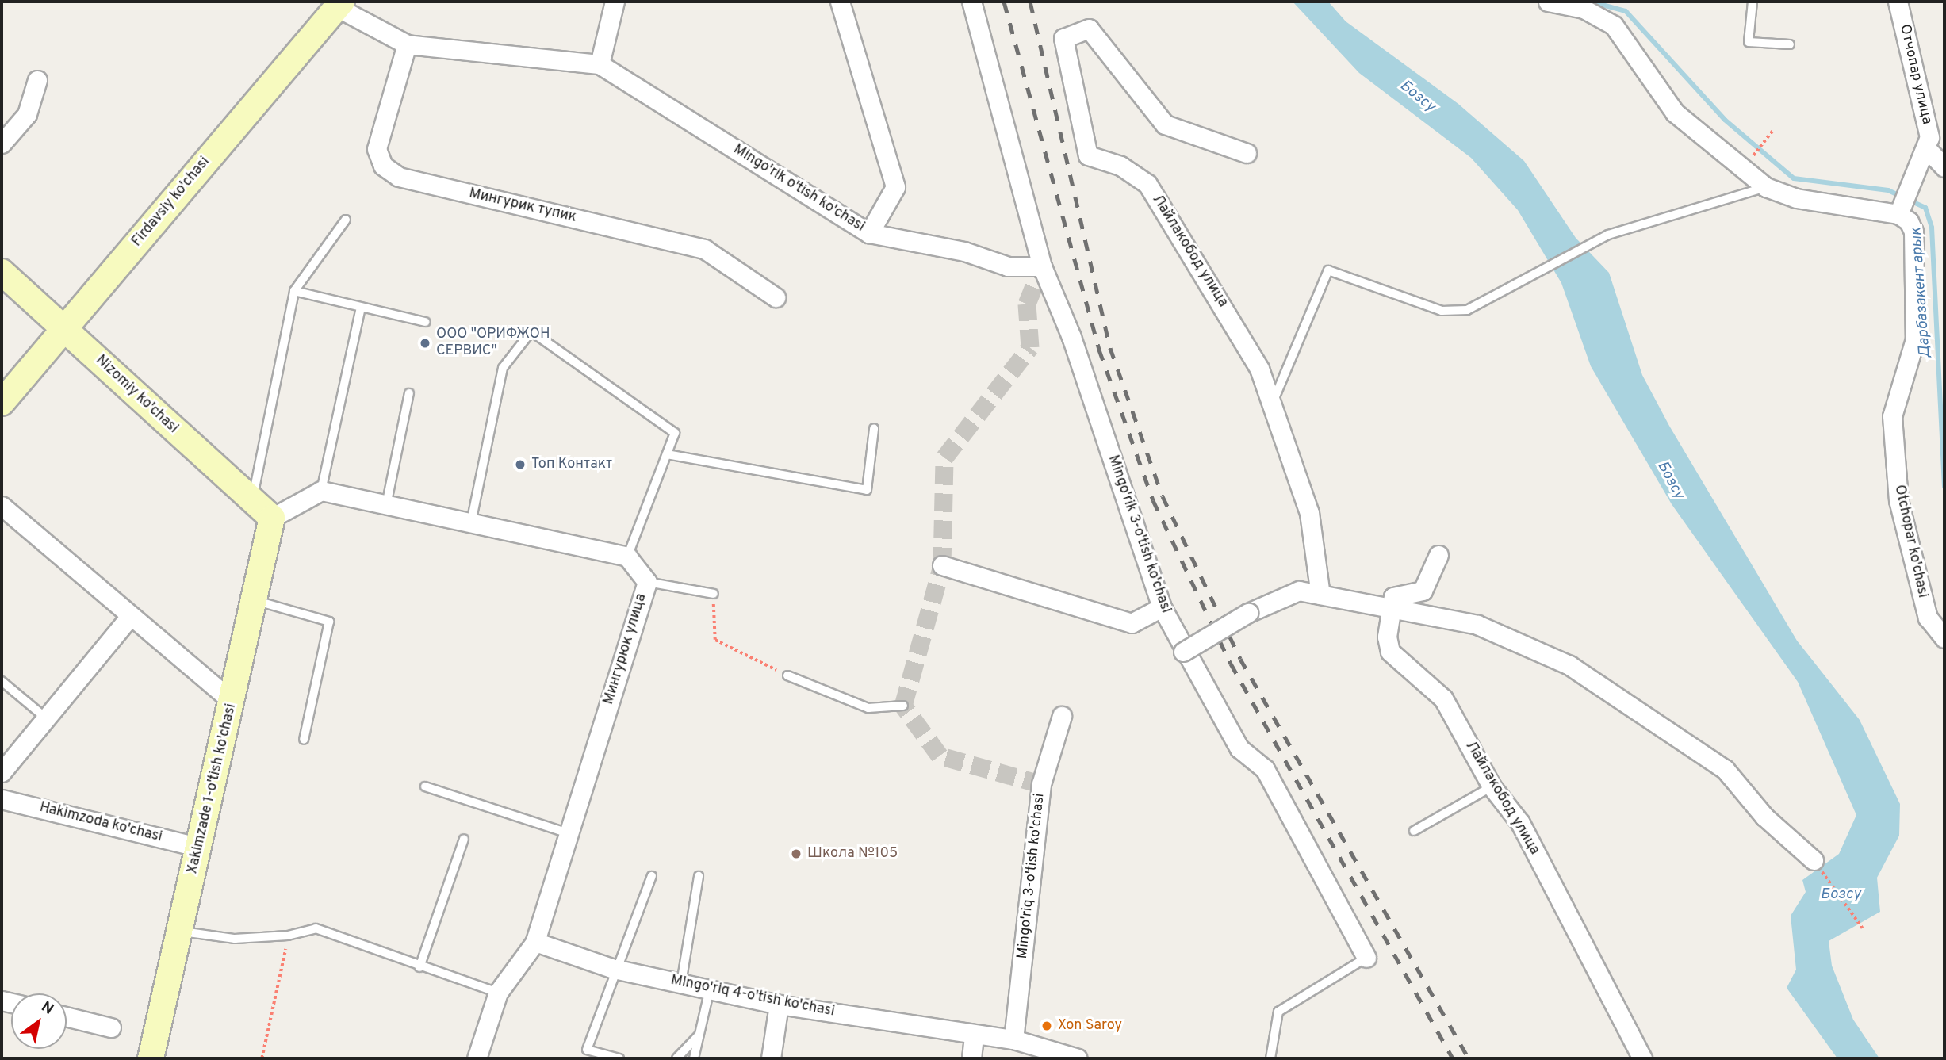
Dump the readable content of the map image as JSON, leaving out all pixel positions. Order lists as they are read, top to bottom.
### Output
{
  "streets": {
    "street": [
      "Отчопар улица",
      "Mingo'rik o'tish ko'chasi",
      "Firdavsiy ko'chasi",
      "Мингурик тупик",
      "Лайлакобод улица",
      "Nizomiy ko'chasi",
      "Mingo'rik 3-o'tish ko'chasi",
      "Otchopar ko'chasi",
      "Мингурюк улица",
      "Xakimzade 1-o'tish ko'chasi",
      "Hakimzoda ko'chasi",
      "Mingo'riq 3-o'tish ko'chasi",
      "Mingo'riq 4-o'tish ko'chasi"
    ]
  },
  "crossings": [
    ["Отчопар улица", "Otchopar ko'chasi"],
    ["Mingo'rik o'tish ko'chasi", "Firdavsiy ko'chasi"],
    ["Mingo'rik o'tish ko'chasi", "Мингурик тупик"],
    ["Mingo'rik o'tish ko'chasi", "Mingo'rik 3-o'tish ko'chasi"],
    ["Firdavsiy ko'chasi", "Nizomiy ko'chasi"],
    ["Nizomiy ko'chasi", "Xakimzade 1-o'tish ko'chasi"],
    ["Мингурюк улица", "Mingo'riq 4-o'tish ko'chasi"],
    ["Xakimzade 1-o'tish ko'chasi", "Hakimzoda ko'chasi"],
    ["Mingo'riq 3-o'tish ko'chasi", "Mingo'riq 4-o'tish ko'chasi"]
  ],
  "water": ["Бозсу", "Дарбазакент арык"],
  "places": [
    "ООО \"ОРИФЖОН СЕРВИС\"",
    "Топ Контакт",
    "Школа №105",
    "Xon Saroy"
  ],
  "north": "top right"
}
